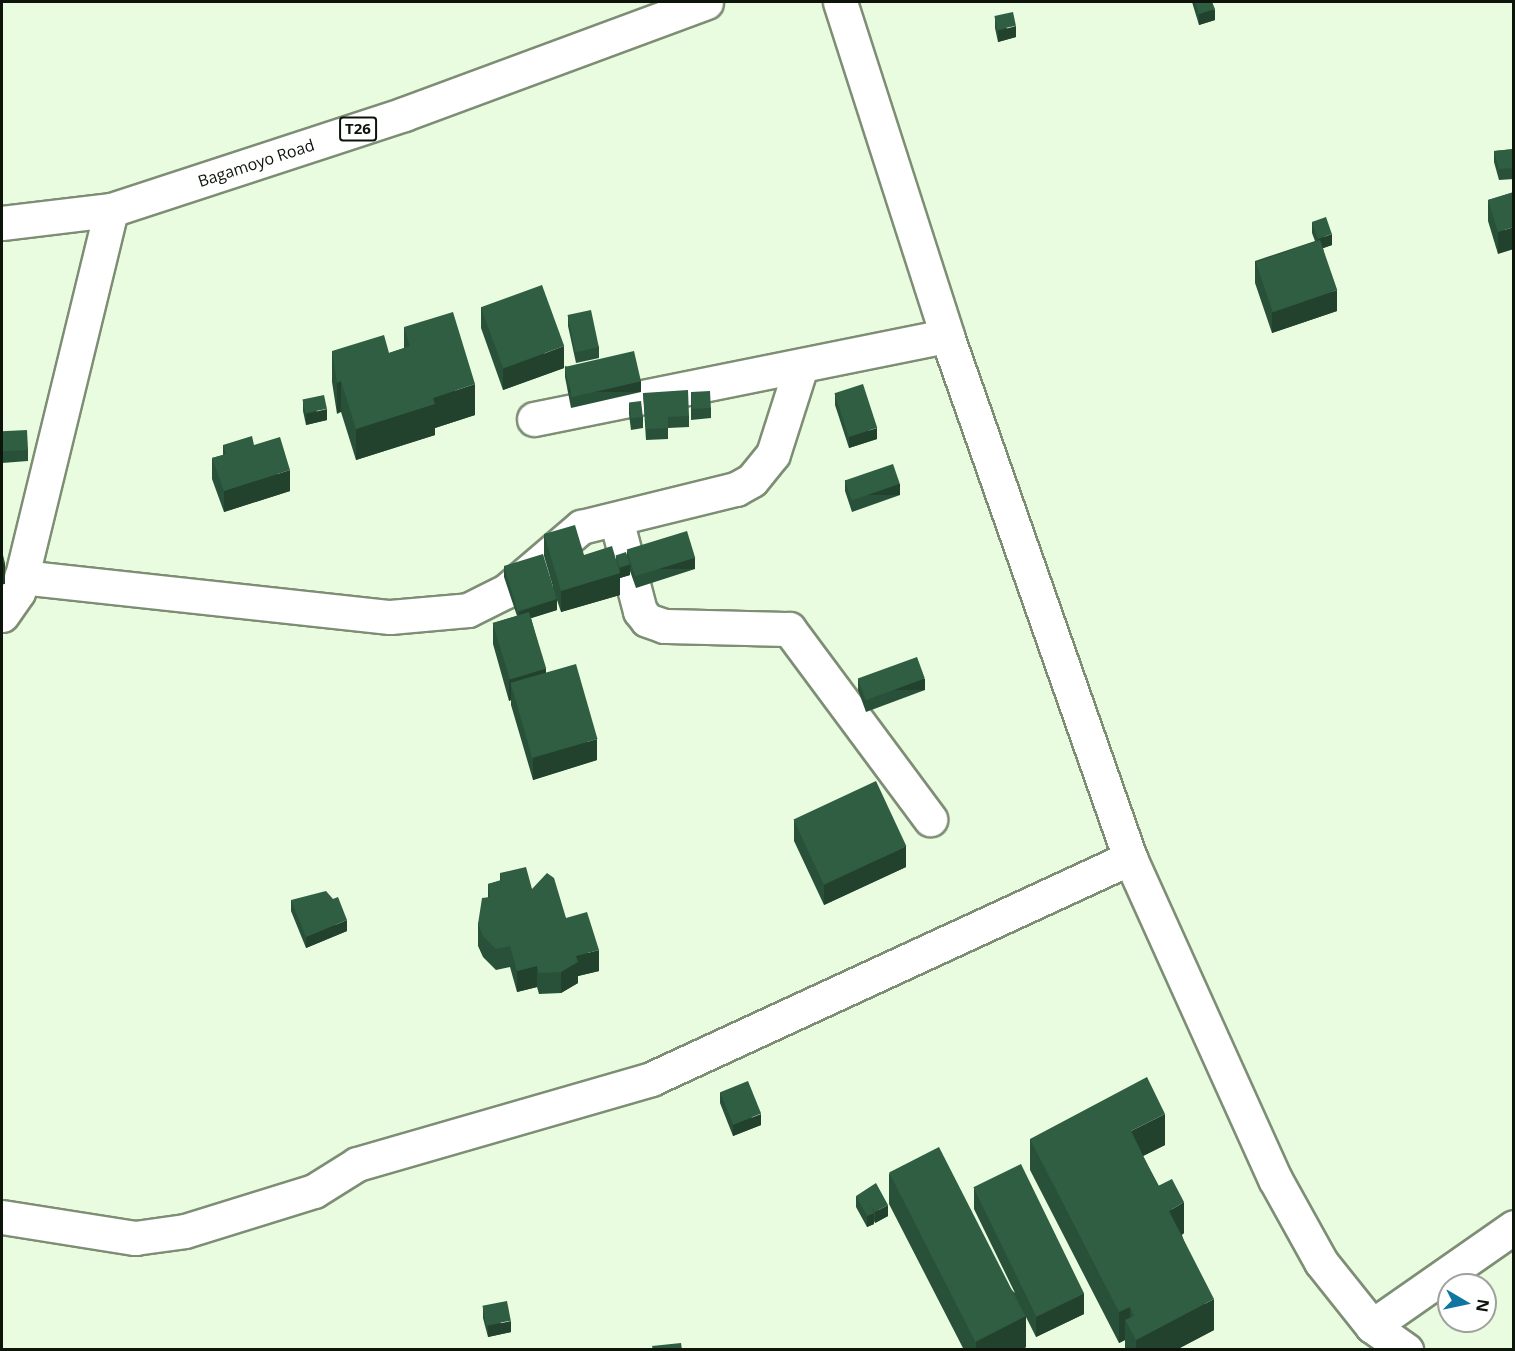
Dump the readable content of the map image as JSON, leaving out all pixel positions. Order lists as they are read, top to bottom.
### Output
{
  "streets": {
    "main road": ["T26", "Bagamoyo Road"]
  },
  "north": "right"
}
